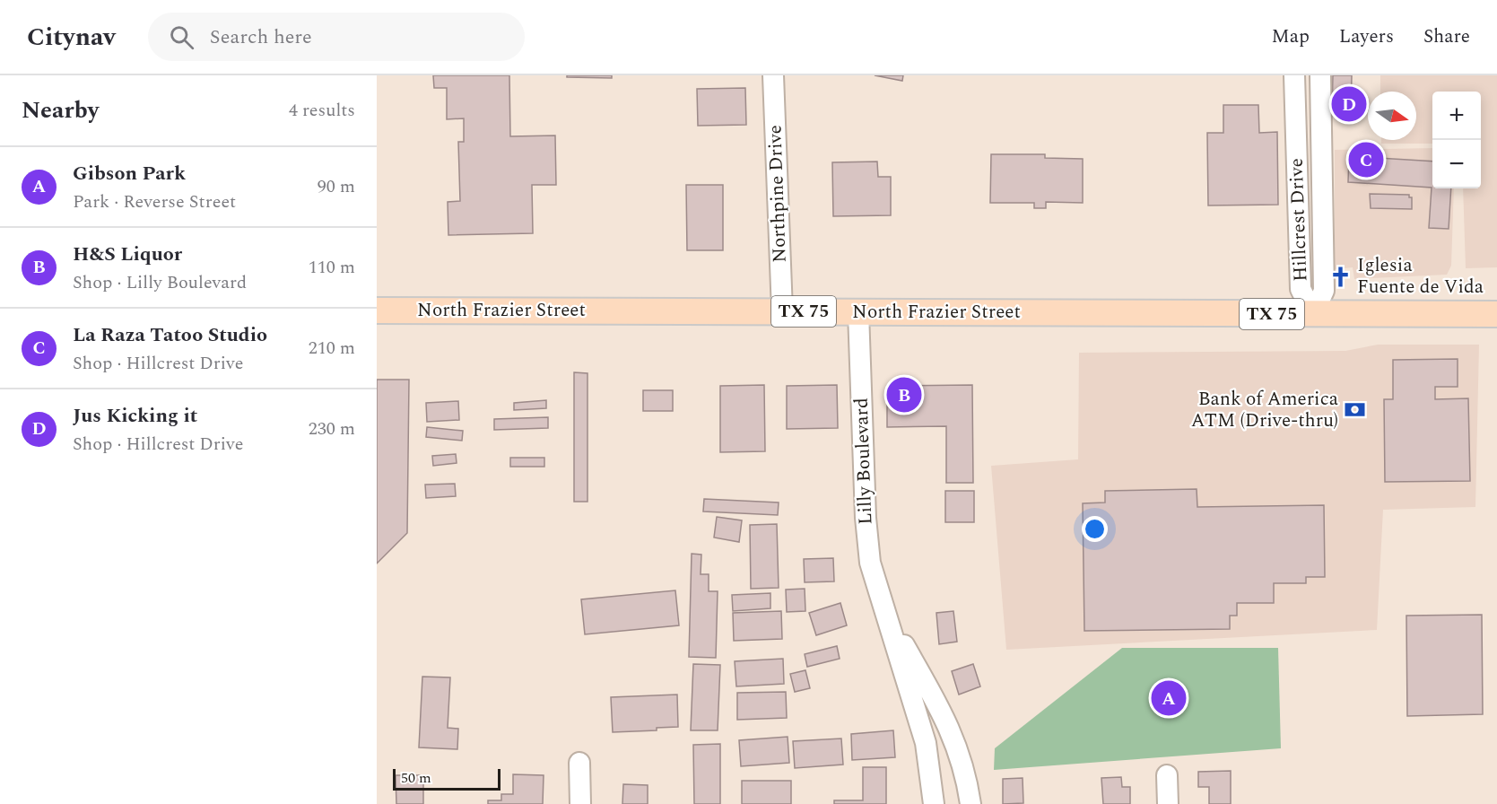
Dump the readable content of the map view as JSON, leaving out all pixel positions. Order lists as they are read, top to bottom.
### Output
{
  "streets": {
    "main road": ["North Frazier Street", "TX 75"],
    "street": ["Northpine Drive", "Hillcrest Drive", "Lilly Boulevard"]
  },
  "crossings": [
    ["Northpine Drive", "North Frazier Street"],
    ["Hillcrest Drive", "North Frazier Street"],
    ["North Frazier Street", "Lilly Boulevard"]
  ],
  "places": {
    "church": ["Iglesia Fuente de Vida"],
    "bank": ["Bank of America ATM (Drive-thru)"]
  },
  "scale_bar": "50 m",
  "north": "right",
  "page": {
    "header": "Citynav",
    "search": "Search here",
    "nav": ["Map", "Layers", "Share"],
    "heading": ["Nearby", "4 results"],
    "pins": [
      "D",
      "C",
      "B",
      "A"
    ],
    "map_buttons": ["+", "−"],
    "list": [
      {
        "mark": "A",
        "name": "Gibson Park",
        "note": "Park · Reverse Street",
        "value": "90 m"
      },
      {
        "mark": "B",
        "name": "H&S Liquor",
        "note": "Shop · Lilly Boulevard",
        "value": "110 m"
      },
      {
        "mark": "C",
        "name": "La Raza Tatoo Studio",
        "note": "Shop · Hillcrest Drive",
        "value": "210 m"
      },
      {
        "mark": "D",
        "name": "Jus Kicking it",
        "note": "Shop · Hillcrest Drive",
        "value": "230 m"
      }
    ],
    "scale": "50 m"
  }
}
